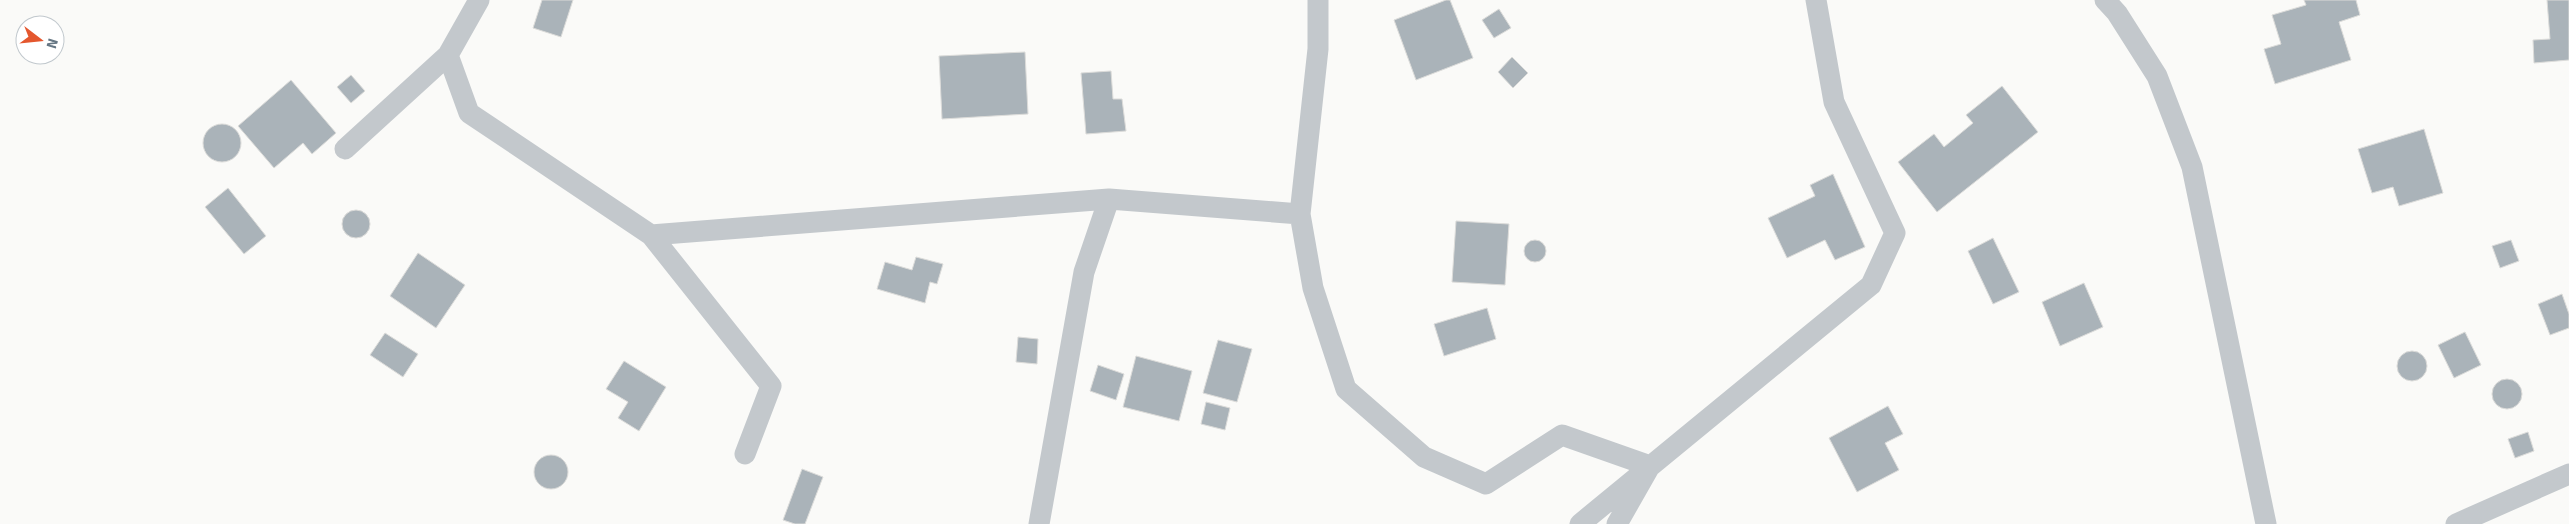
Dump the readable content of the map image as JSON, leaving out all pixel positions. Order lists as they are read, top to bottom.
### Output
{
  "north": "right"
}
